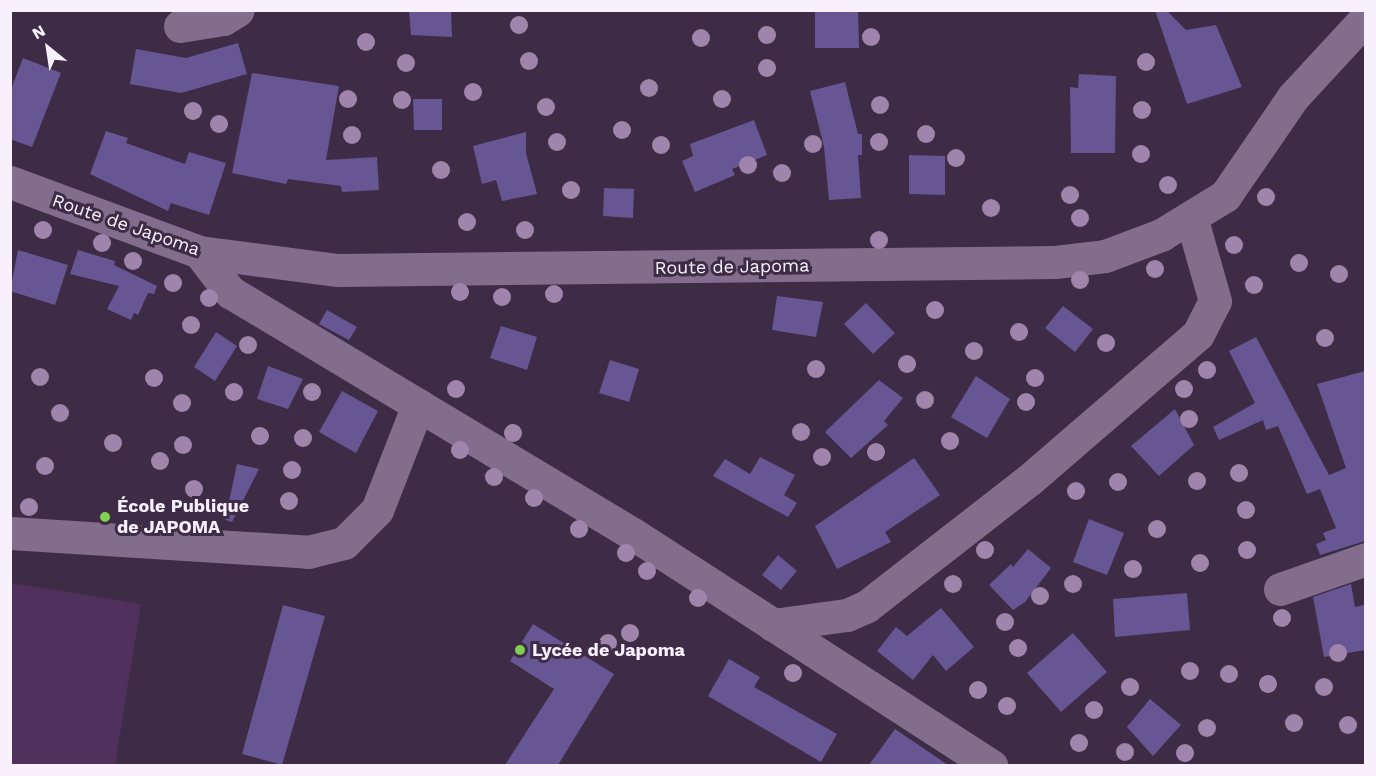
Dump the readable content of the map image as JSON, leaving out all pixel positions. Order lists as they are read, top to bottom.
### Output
{
  "streets": {
    "street": ["Route de Japoma"]
  },
  "places": ["École Publique de JAPOMA", "Lycée de Japoma"],
  "north": "top left"
}
